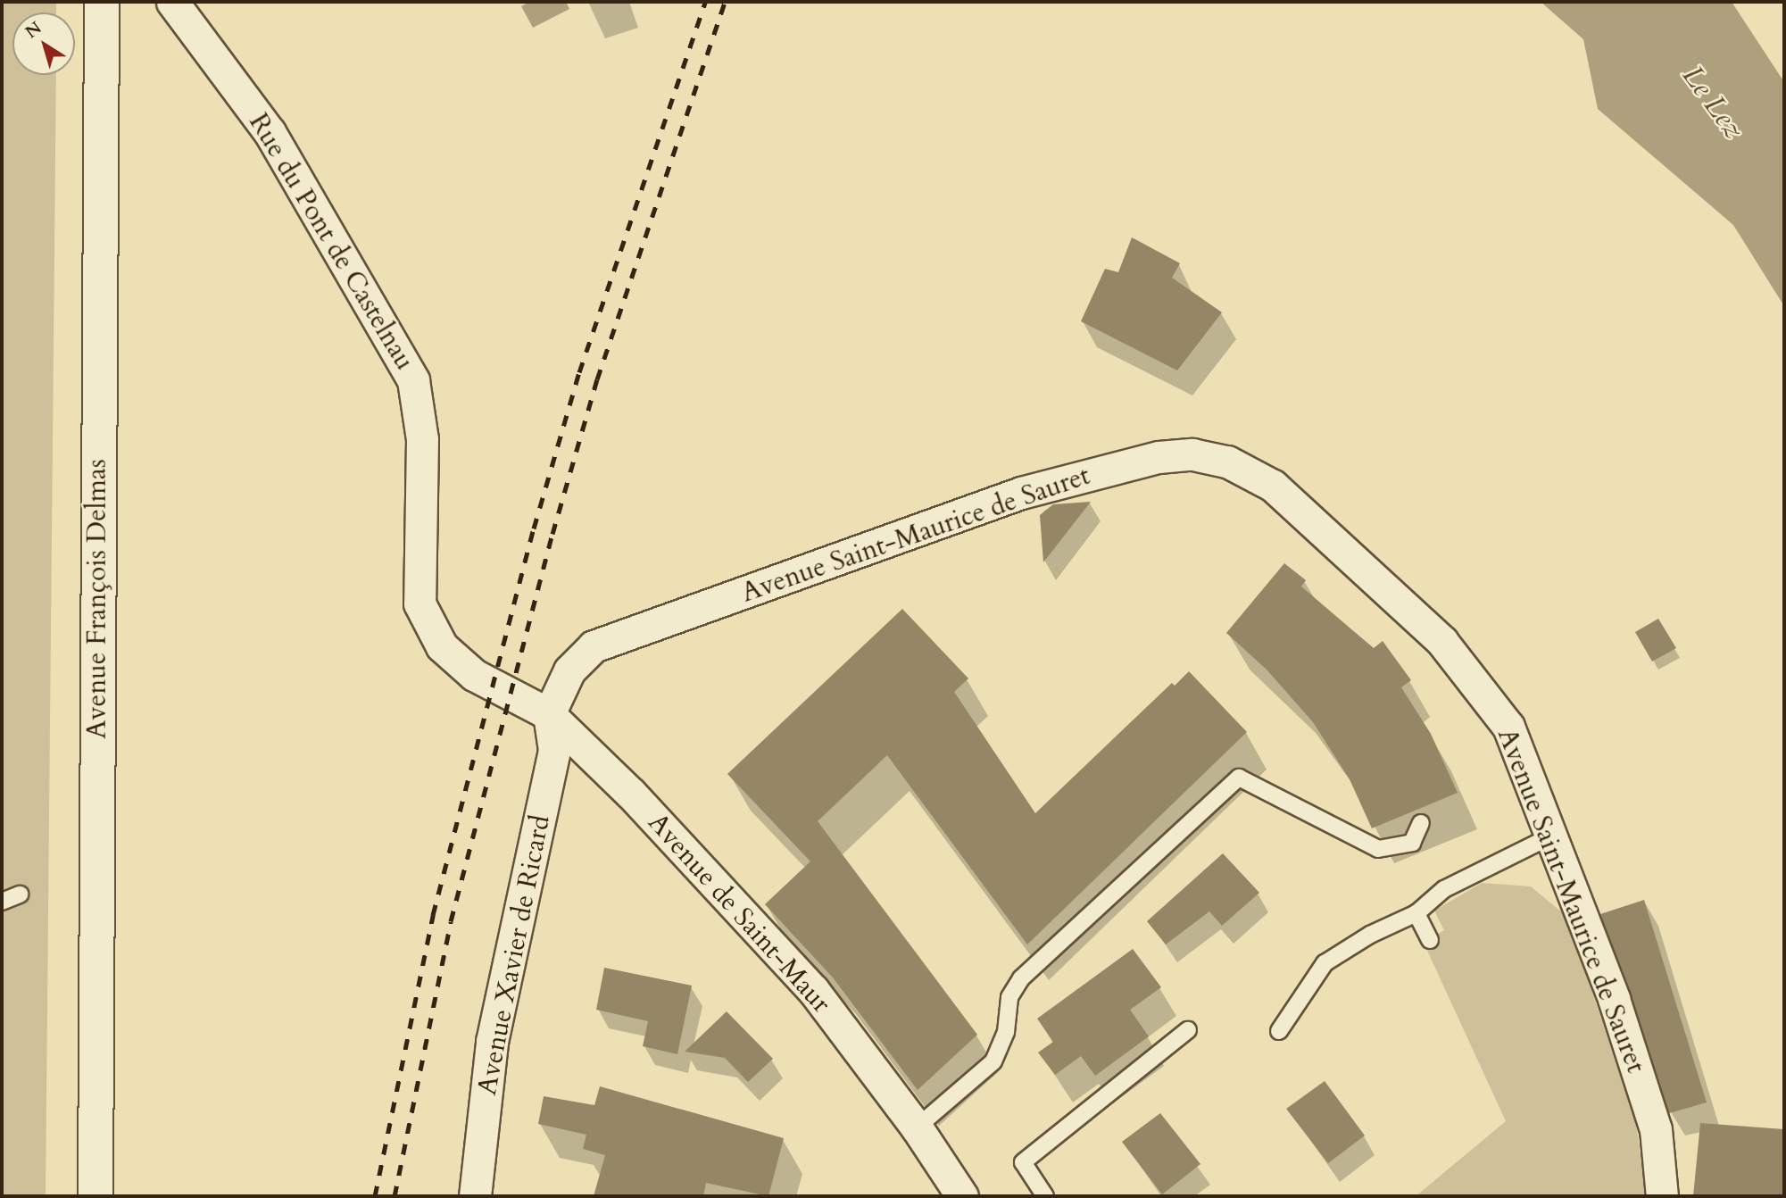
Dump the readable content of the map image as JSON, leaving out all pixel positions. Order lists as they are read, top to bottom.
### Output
{
  "streets": {
    "main road": ["Avenue François Delmas"],
    "street": [
      "Rue du Pont de Castelnau",
      "Avenue Saint-Maurice de Sauret",
      "Avenue de Saint-Maur",
      "Avenue Xavier de Ricard"
    ]
  },
  "crossings": [
    ["Rue du Pont de Castelnau", "Avenue de Saint-Maur"],
    ["Avenue Saint-Maurice de Sauret", "Avenue de Saint-Maur"],
    ["Avenue Saint-Maurice de Sauret", "Avenue Xavier de Ricard"],
    ["Avenue de Saint-Maur", "Avenue Xavier de Ricard"]
  ],
  "water": ["Le Lez"],
  "north": "top left"
}
